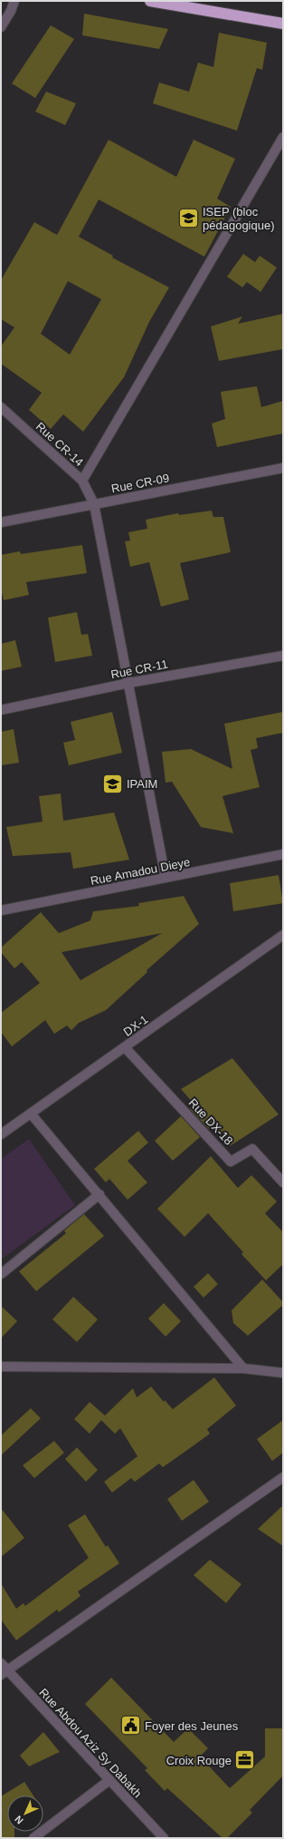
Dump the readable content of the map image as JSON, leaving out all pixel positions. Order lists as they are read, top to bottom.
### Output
{
  "streets": {
    "street": [
      "Rue CR-14",
      "Rue CR-09",
      "Rue CR-11",
      "Rue Amadou Dieye",
      "DX-1",
      "Rue DX-18",
      "Rue Abdou Aziz Sy Dabakh"
    ]
  },
  "crossings": [
    ["Rue CR-14", "Rue CR-09"],
    ["Rue CR-14", "Rue CR-11"],
    ["Rue CR-14", "Rue Amadou Dieye"],
    ["DX-1", "Rue DX-18"]
  ],
  "places": {
    "school or university": ["ISEP (bloc pédagogique)", "IPAIM"],
    "public building": ["Foyer des Jeunes"],
    "office": ["Croix Rouge"]
  },
  "north": "bottom left"
}
